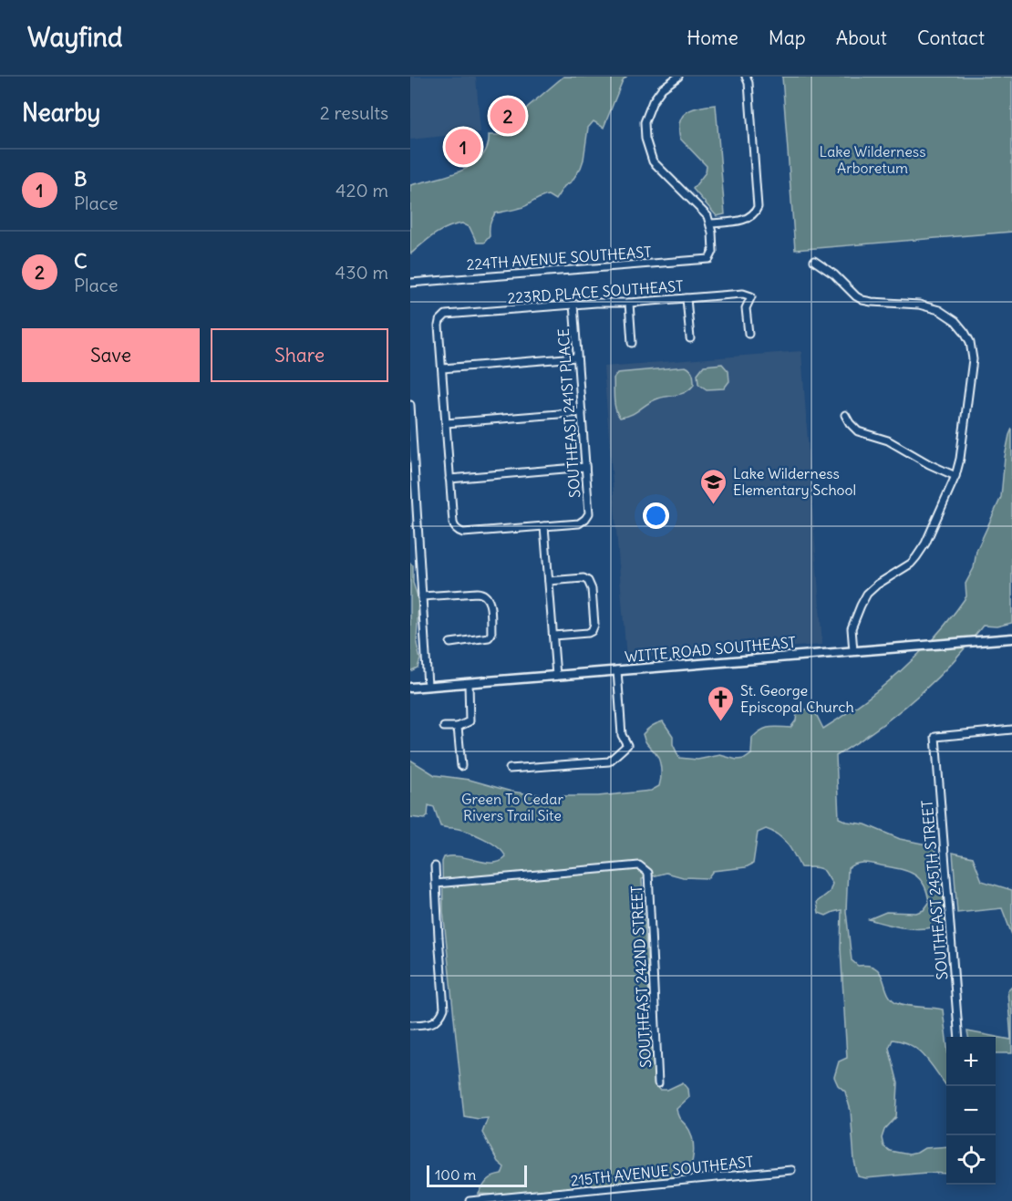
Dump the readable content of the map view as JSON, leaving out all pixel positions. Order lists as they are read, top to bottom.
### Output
{
  "streets": {
    "street": [
      "224TH AVENUE SOUTHEAST",
      "223RD PLACE SOUTHEAST",
      "SOUTHEAST 241ST PLACE",
      "WITTE ROAD SOUTHEAST",
      "SOUTHEAST 245TH STREET",
      "SOUTHEAST 242ND STREET",
      "215TH AVENUE SOUTHEAST"
    ]
  },
  "crossings": [
    ["223RD PLACE SOUTHEAST", "SOUTHEAST 241ST PLACE"]
  ],
  "parks": ["Lake Wilderness Arboretum", "Green To Cedar Rivers Trail Site"],
  "places": {
    "school or university": ["Lake Wilderness Elementary School"],
    "church": ["St. George Episcopal Church"]
  },
  "scale_bar": "100 m",
  "page": {
    "header": "Wayfind",
    "nav": [
      "Home",
      "Map",
      "About",
      "Contact"
    ],
    "heading": ["Nearby", "2 results"],
    "pins": ["2", "1"],
    "list": [
      {
        "mark": "1",
        "name": "B",
        "note": "Place",
        "value": "420 m"
      },
      {
        "mark": "2",
        "name": "C",
        "note": "Place",
        "value": "430 m"
      }
    ],
    "buttons": ["Save", "Share"],
    "map_buttons": ["+", "−"],
    "scale": "100 m"
  }
}
